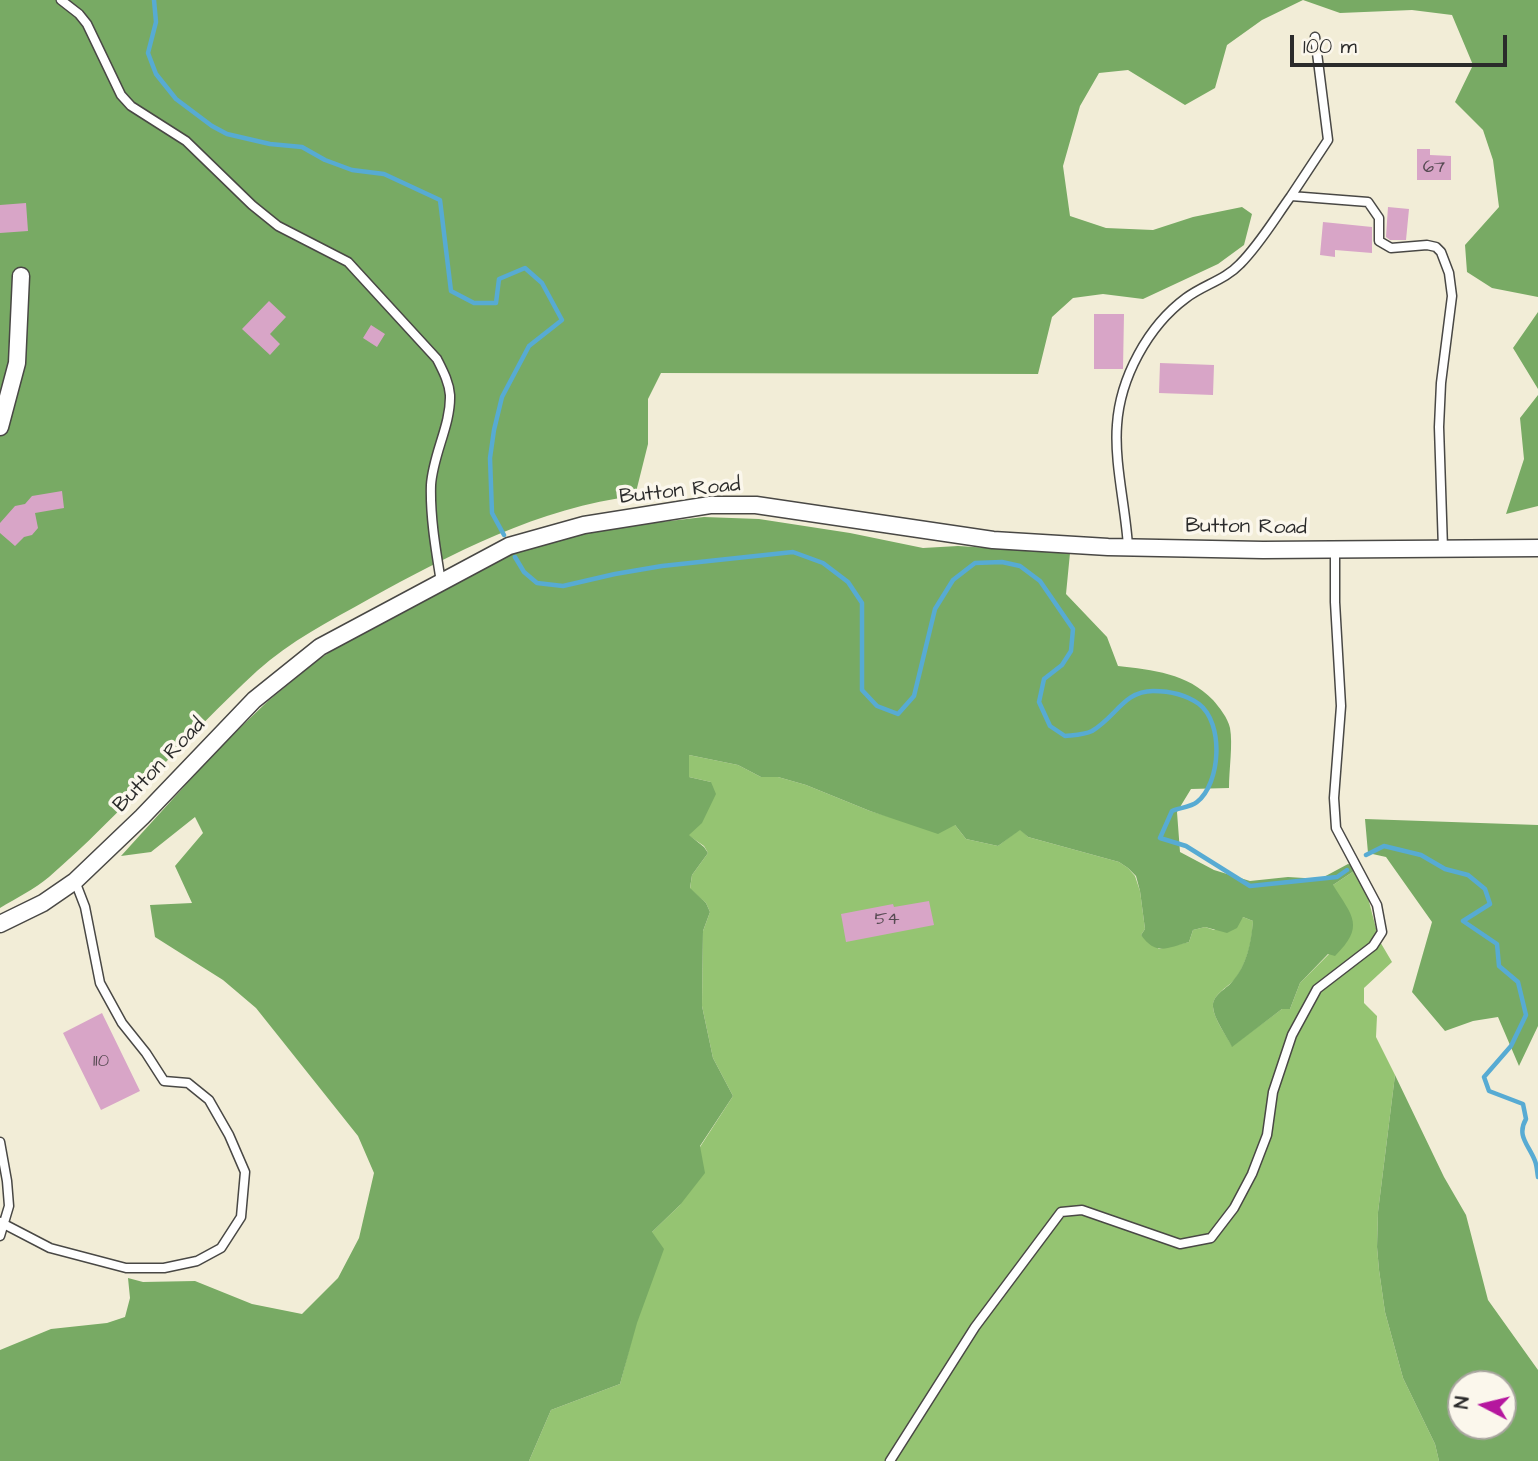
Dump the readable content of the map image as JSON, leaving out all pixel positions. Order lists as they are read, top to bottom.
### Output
{
  "streets": {
    "street": ["Button Road"]
  },
  "house_numbers": ["67", "54", "110"],
  "scale_bar": "100 m",
  "north": "left"
}
